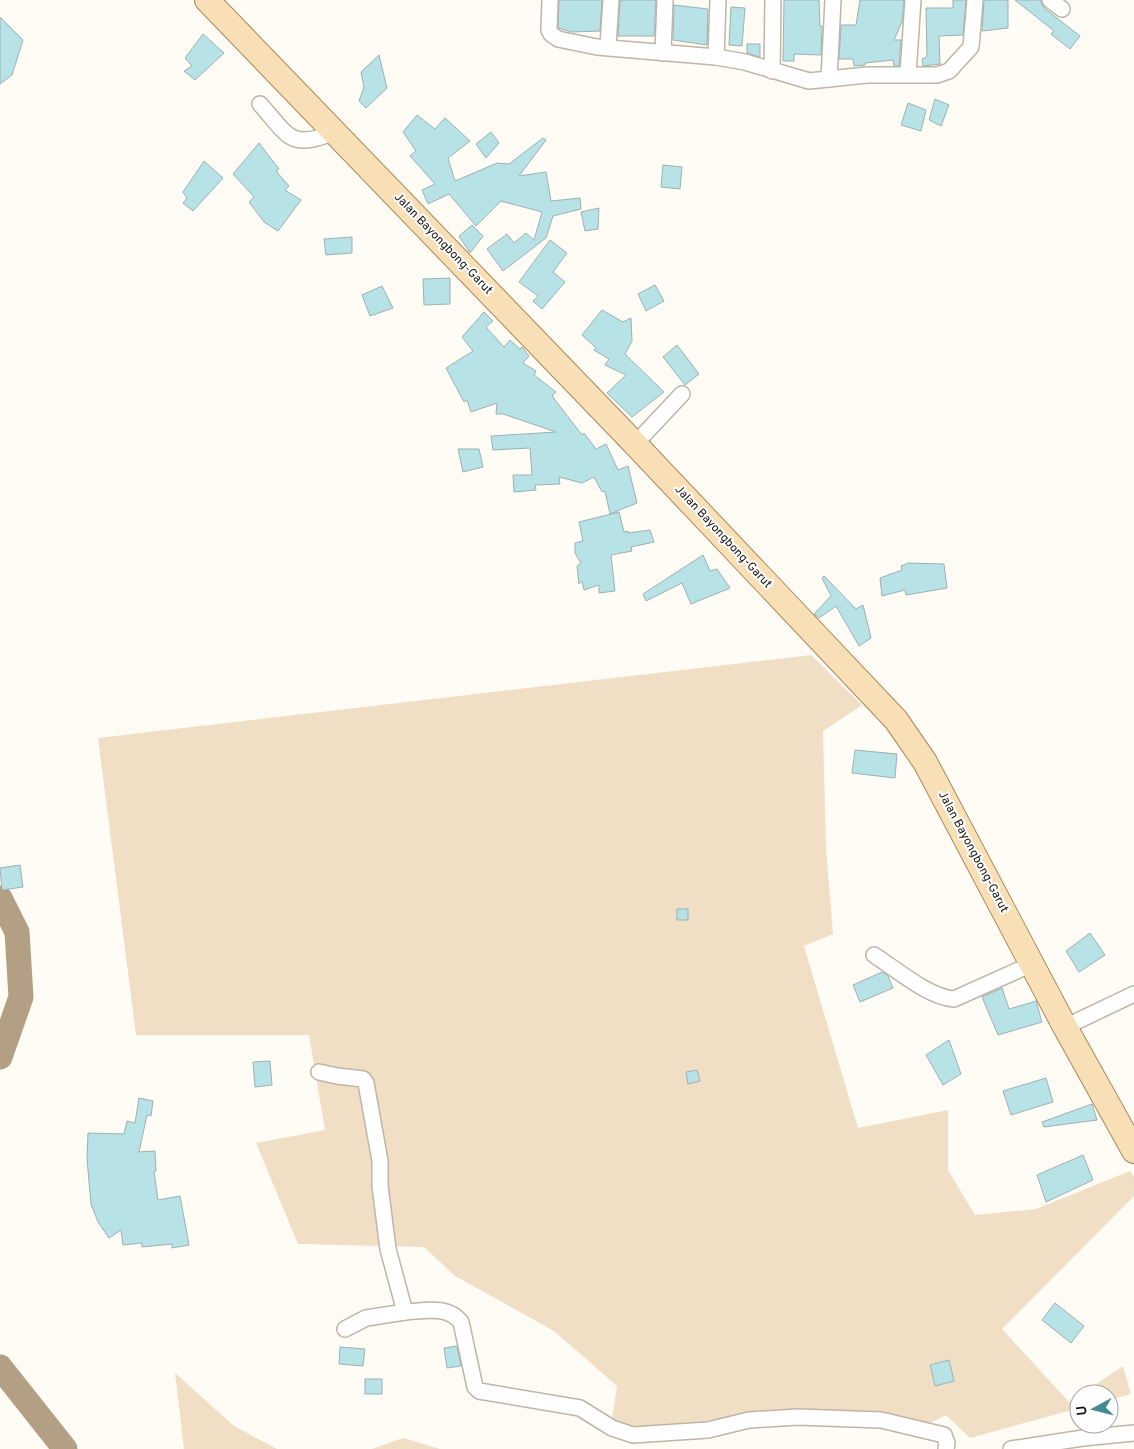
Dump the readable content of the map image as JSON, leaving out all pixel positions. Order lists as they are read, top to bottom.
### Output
{
  "streets": {
    "main road": ["Jalan Bayongbong-Garut"]
  },
  "north": "left"
}
